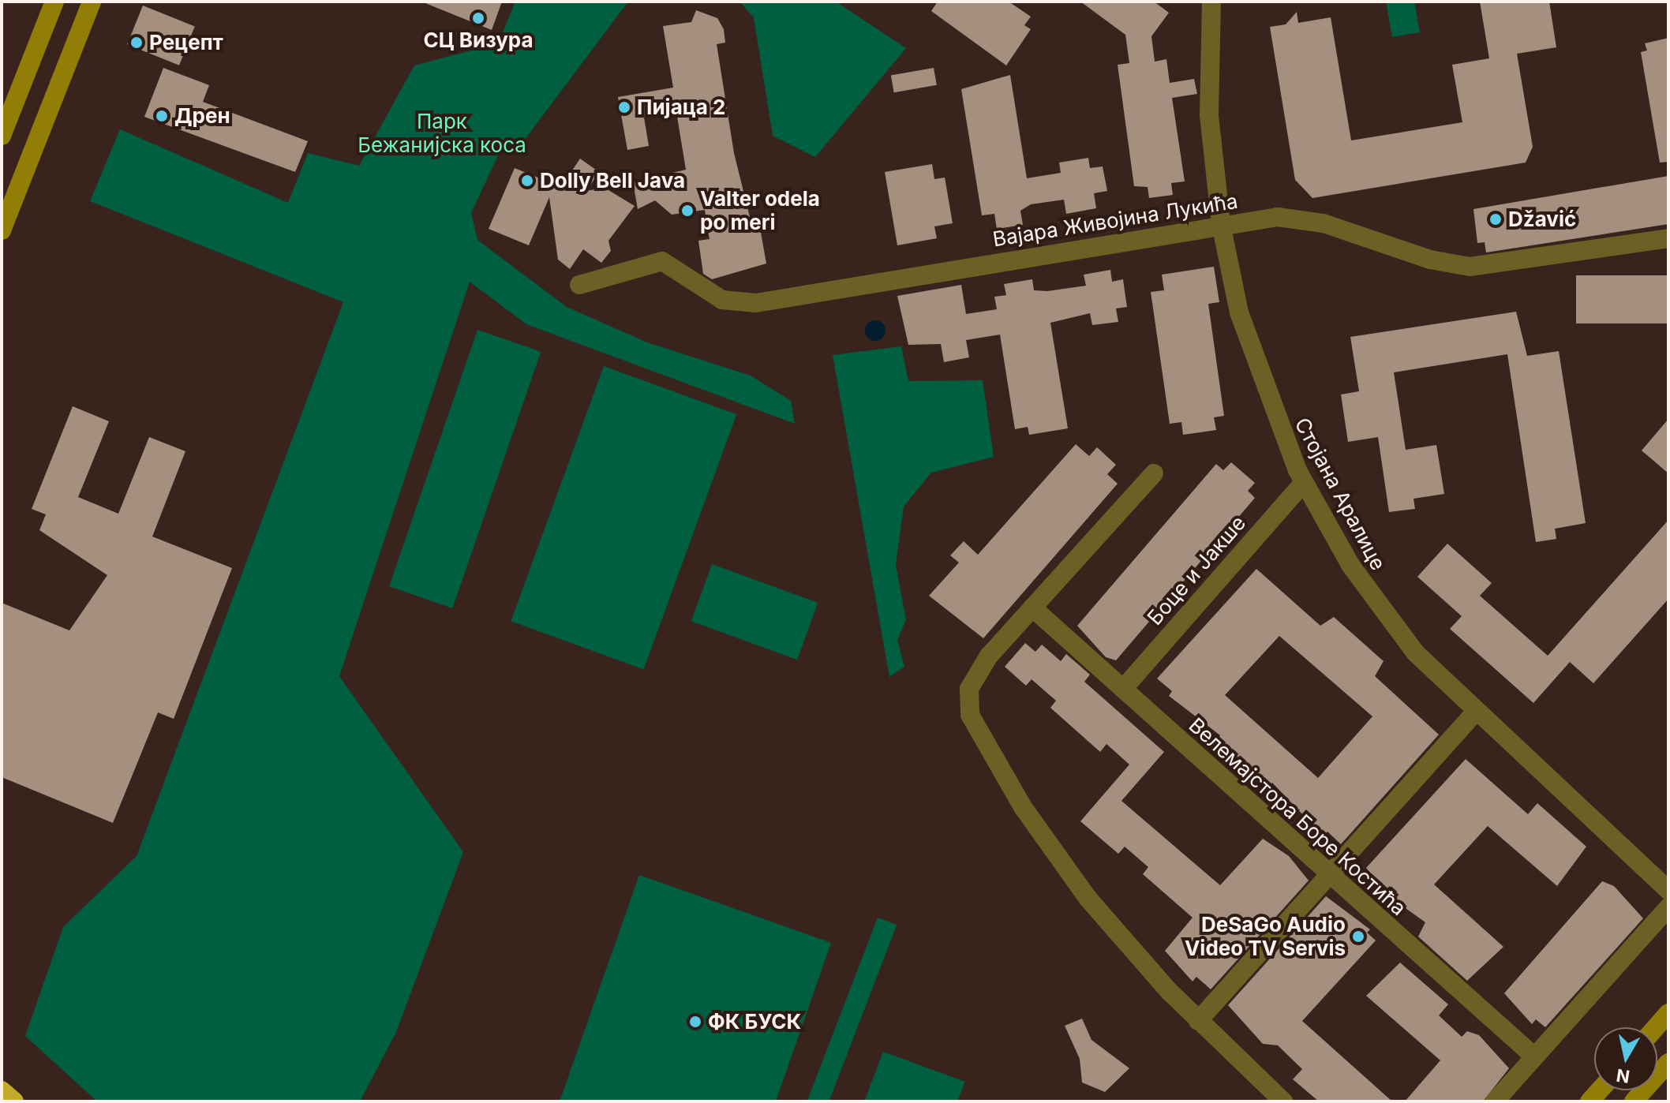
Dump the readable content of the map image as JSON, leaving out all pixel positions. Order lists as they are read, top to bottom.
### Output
{
  "streets": {
    "street": [
      "Вајара Живојина Лукића",
      "Стојана Аралице",
      "Боце и Јакше",
      "Велемајстора Боре Костића"
    ]
  },
  "crossings": [
    ["Вајара Живојина Лукића", "Стојана Аралице"],
    ["Стојана Аралице", "Боце и Јакше"],
    ["Боце и Јакше", "Велемајстора Боре Костића"]
  ],
  "parks": ["Парк Бежанијска коса"],
  "places": [
    "СЦ Визура",
    "Рецепт",
    "Пијаца 2",
    "Дрен",
    "Dolly Bell Java",
    "Valter odela po meri",
    "Džavić",
    "DeSaGo Audio Video TV Servis",
    "ФК БУСК"
  ],
  "north": "bottom"
}
